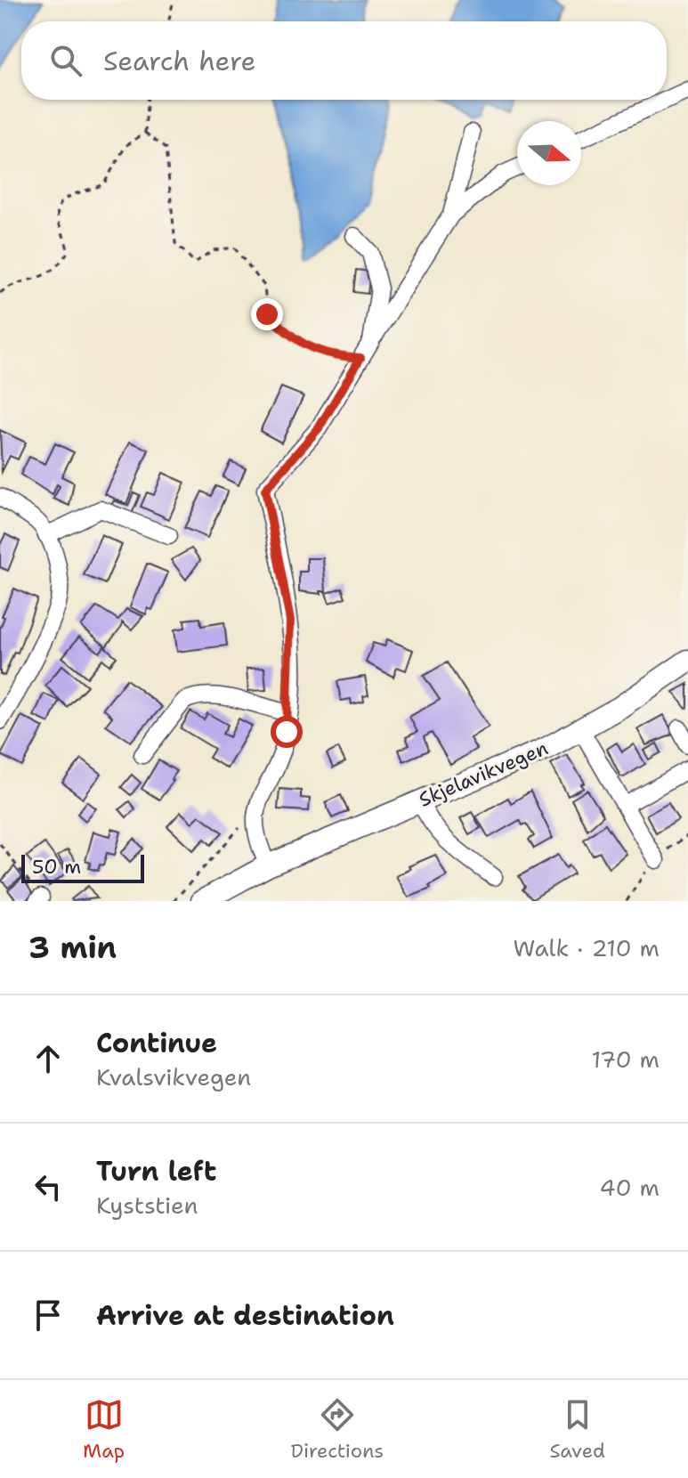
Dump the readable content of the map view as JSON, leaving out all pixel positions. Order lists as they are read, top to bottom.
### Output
{
  "streets": {
    "main road": ["Skjelavikvegen"]
  },
  "scale_bar": "50 m",
  "north": "right",
  "page": {
    "search": "Search here",
    "scale": "50 m",
    "heading": ["3 min", "Walk · 210 m"],
    "list": [
      ["Continue", "Kvalsvikvegen", "170 m"],
      ["Turn left", "Kyststien", "40 m"],
      "Arrive at destination"
    ],
    "nav": ["Map", "Directions", "Saved"]
  }
}
